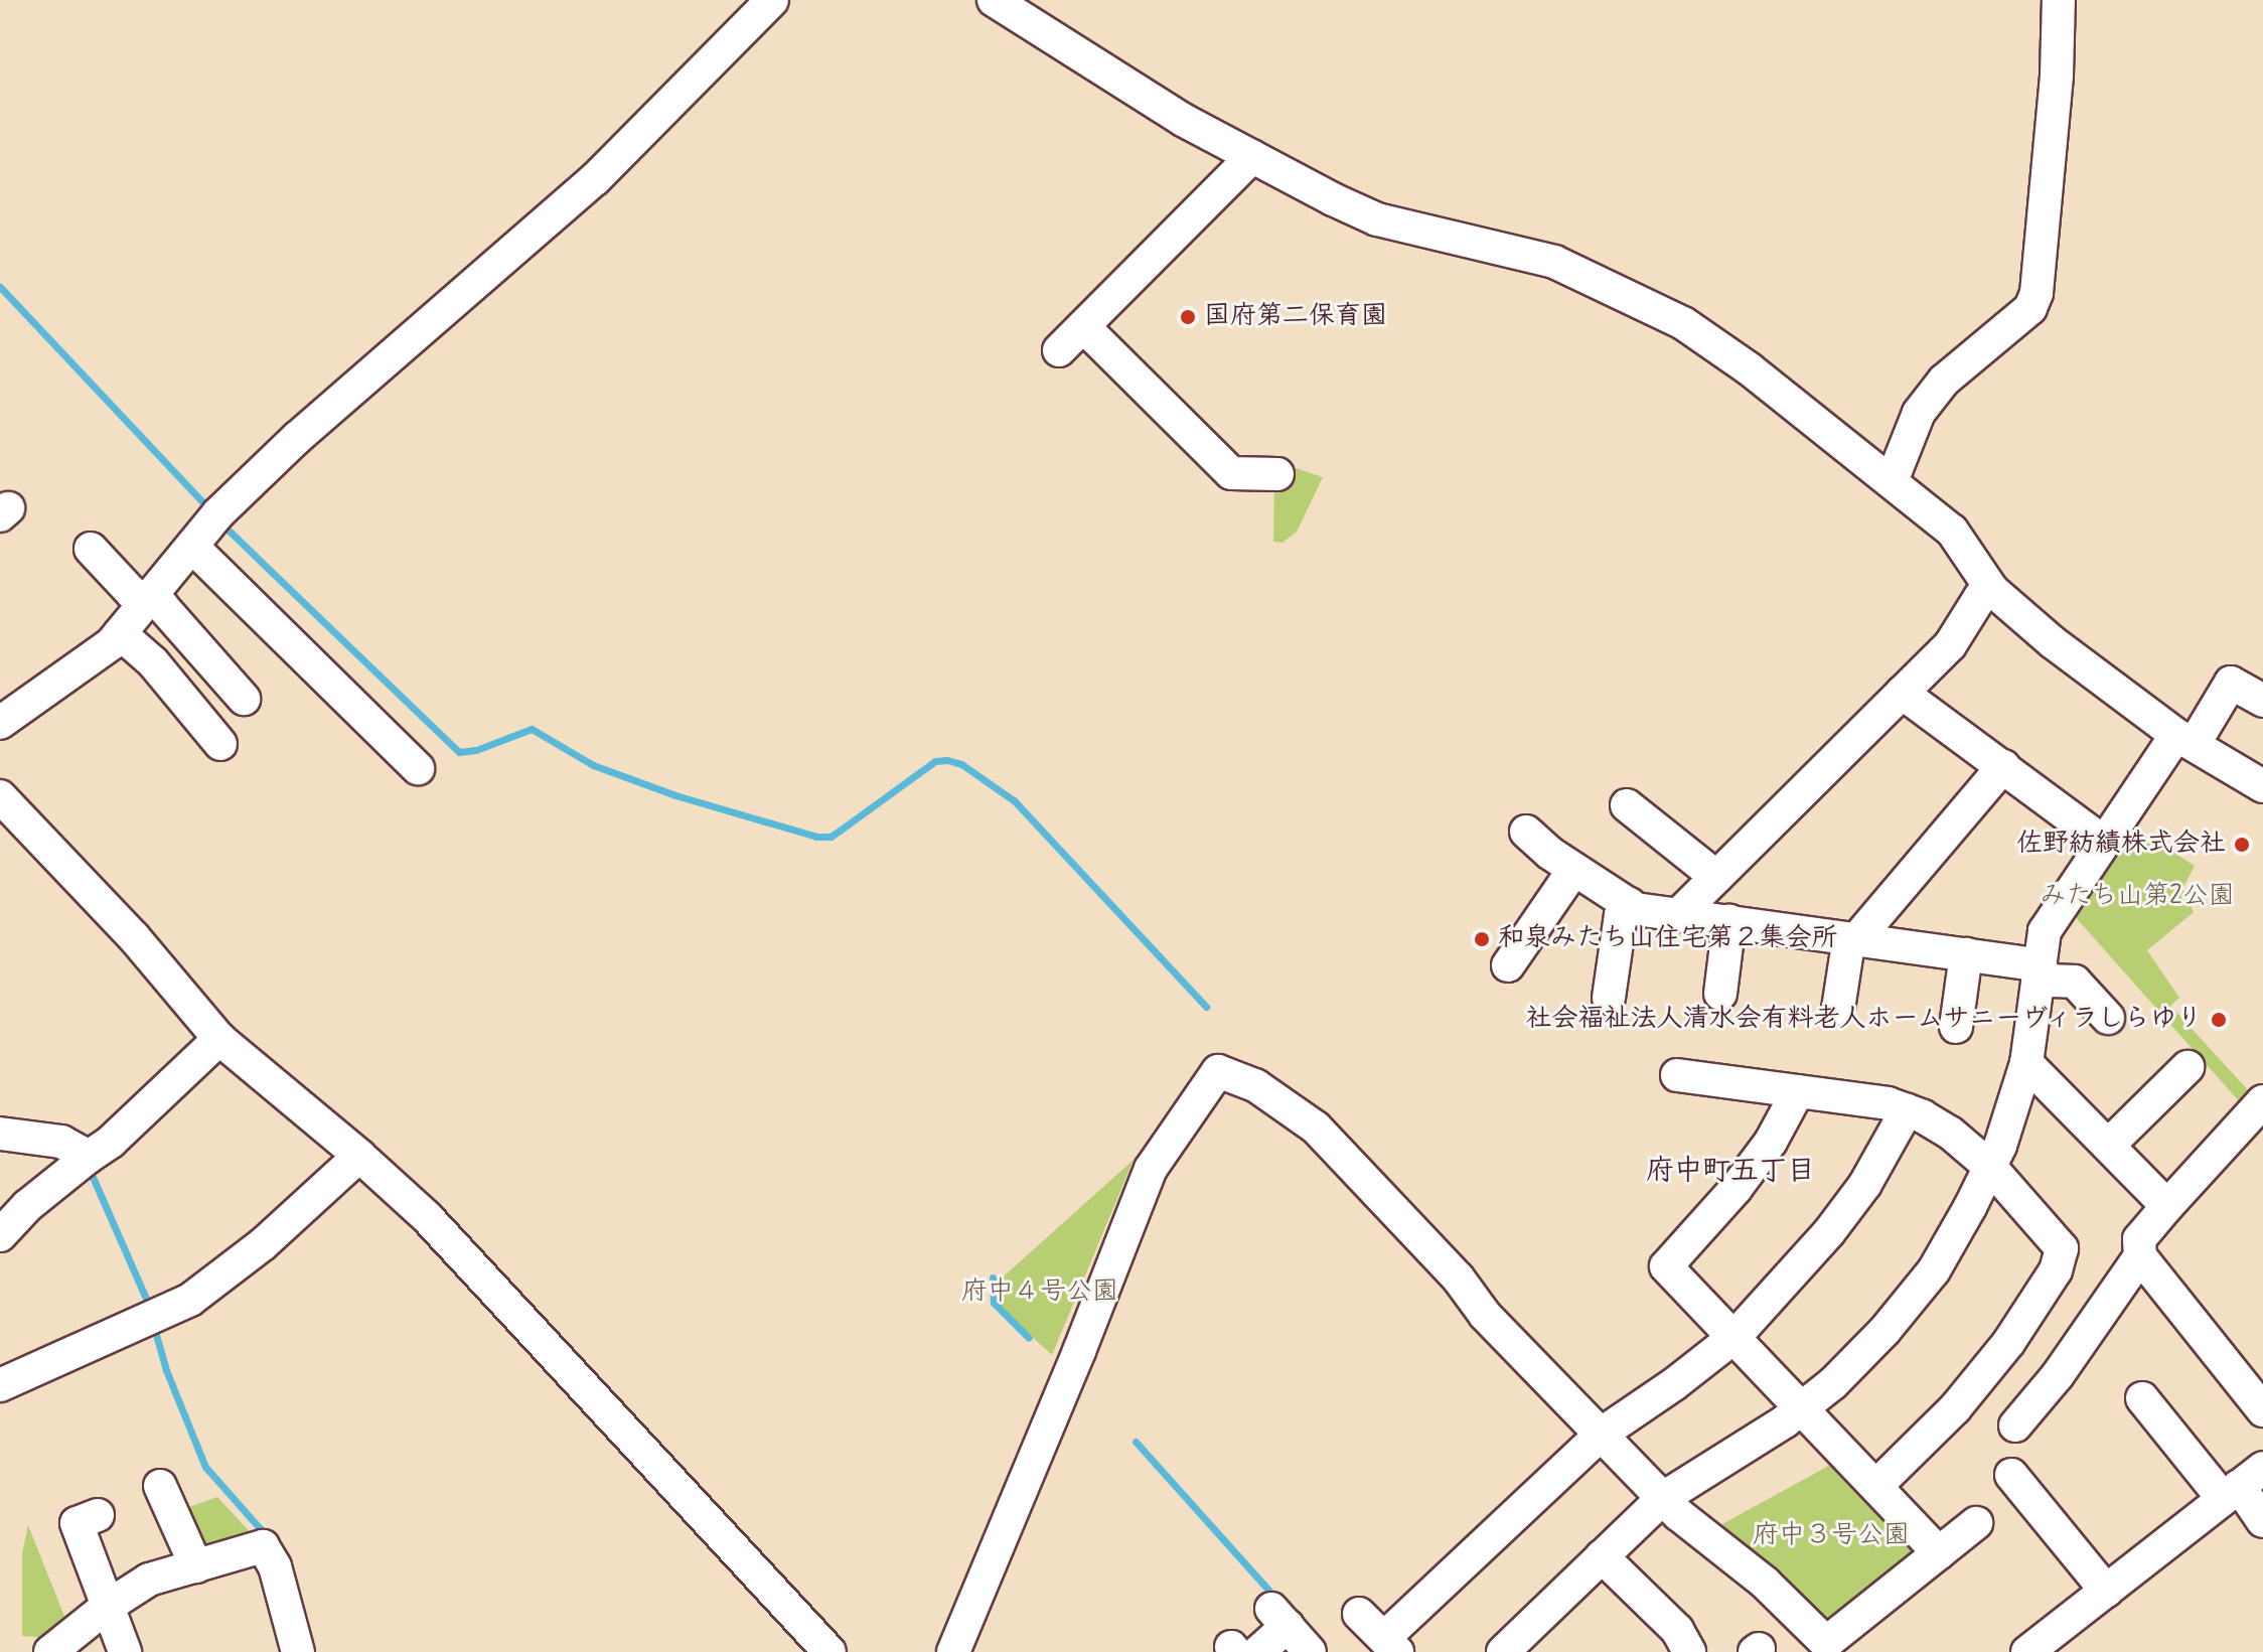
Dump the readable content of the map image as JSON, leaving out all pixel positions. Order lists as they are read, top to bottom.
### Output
{
  "districts": ["府中町五丁目"],
  "parks": ["みたち山第2公園", "府中４号公園", "府中３号公園"],
  "places": [
    "国府第二保育園",
    "佐野紡績株式会社",
    "和泉みたち山住宅第２集会所",
    "社会福祉法人清水会有料老人ホームサニーヴィラしらゆり"
  ]
}
